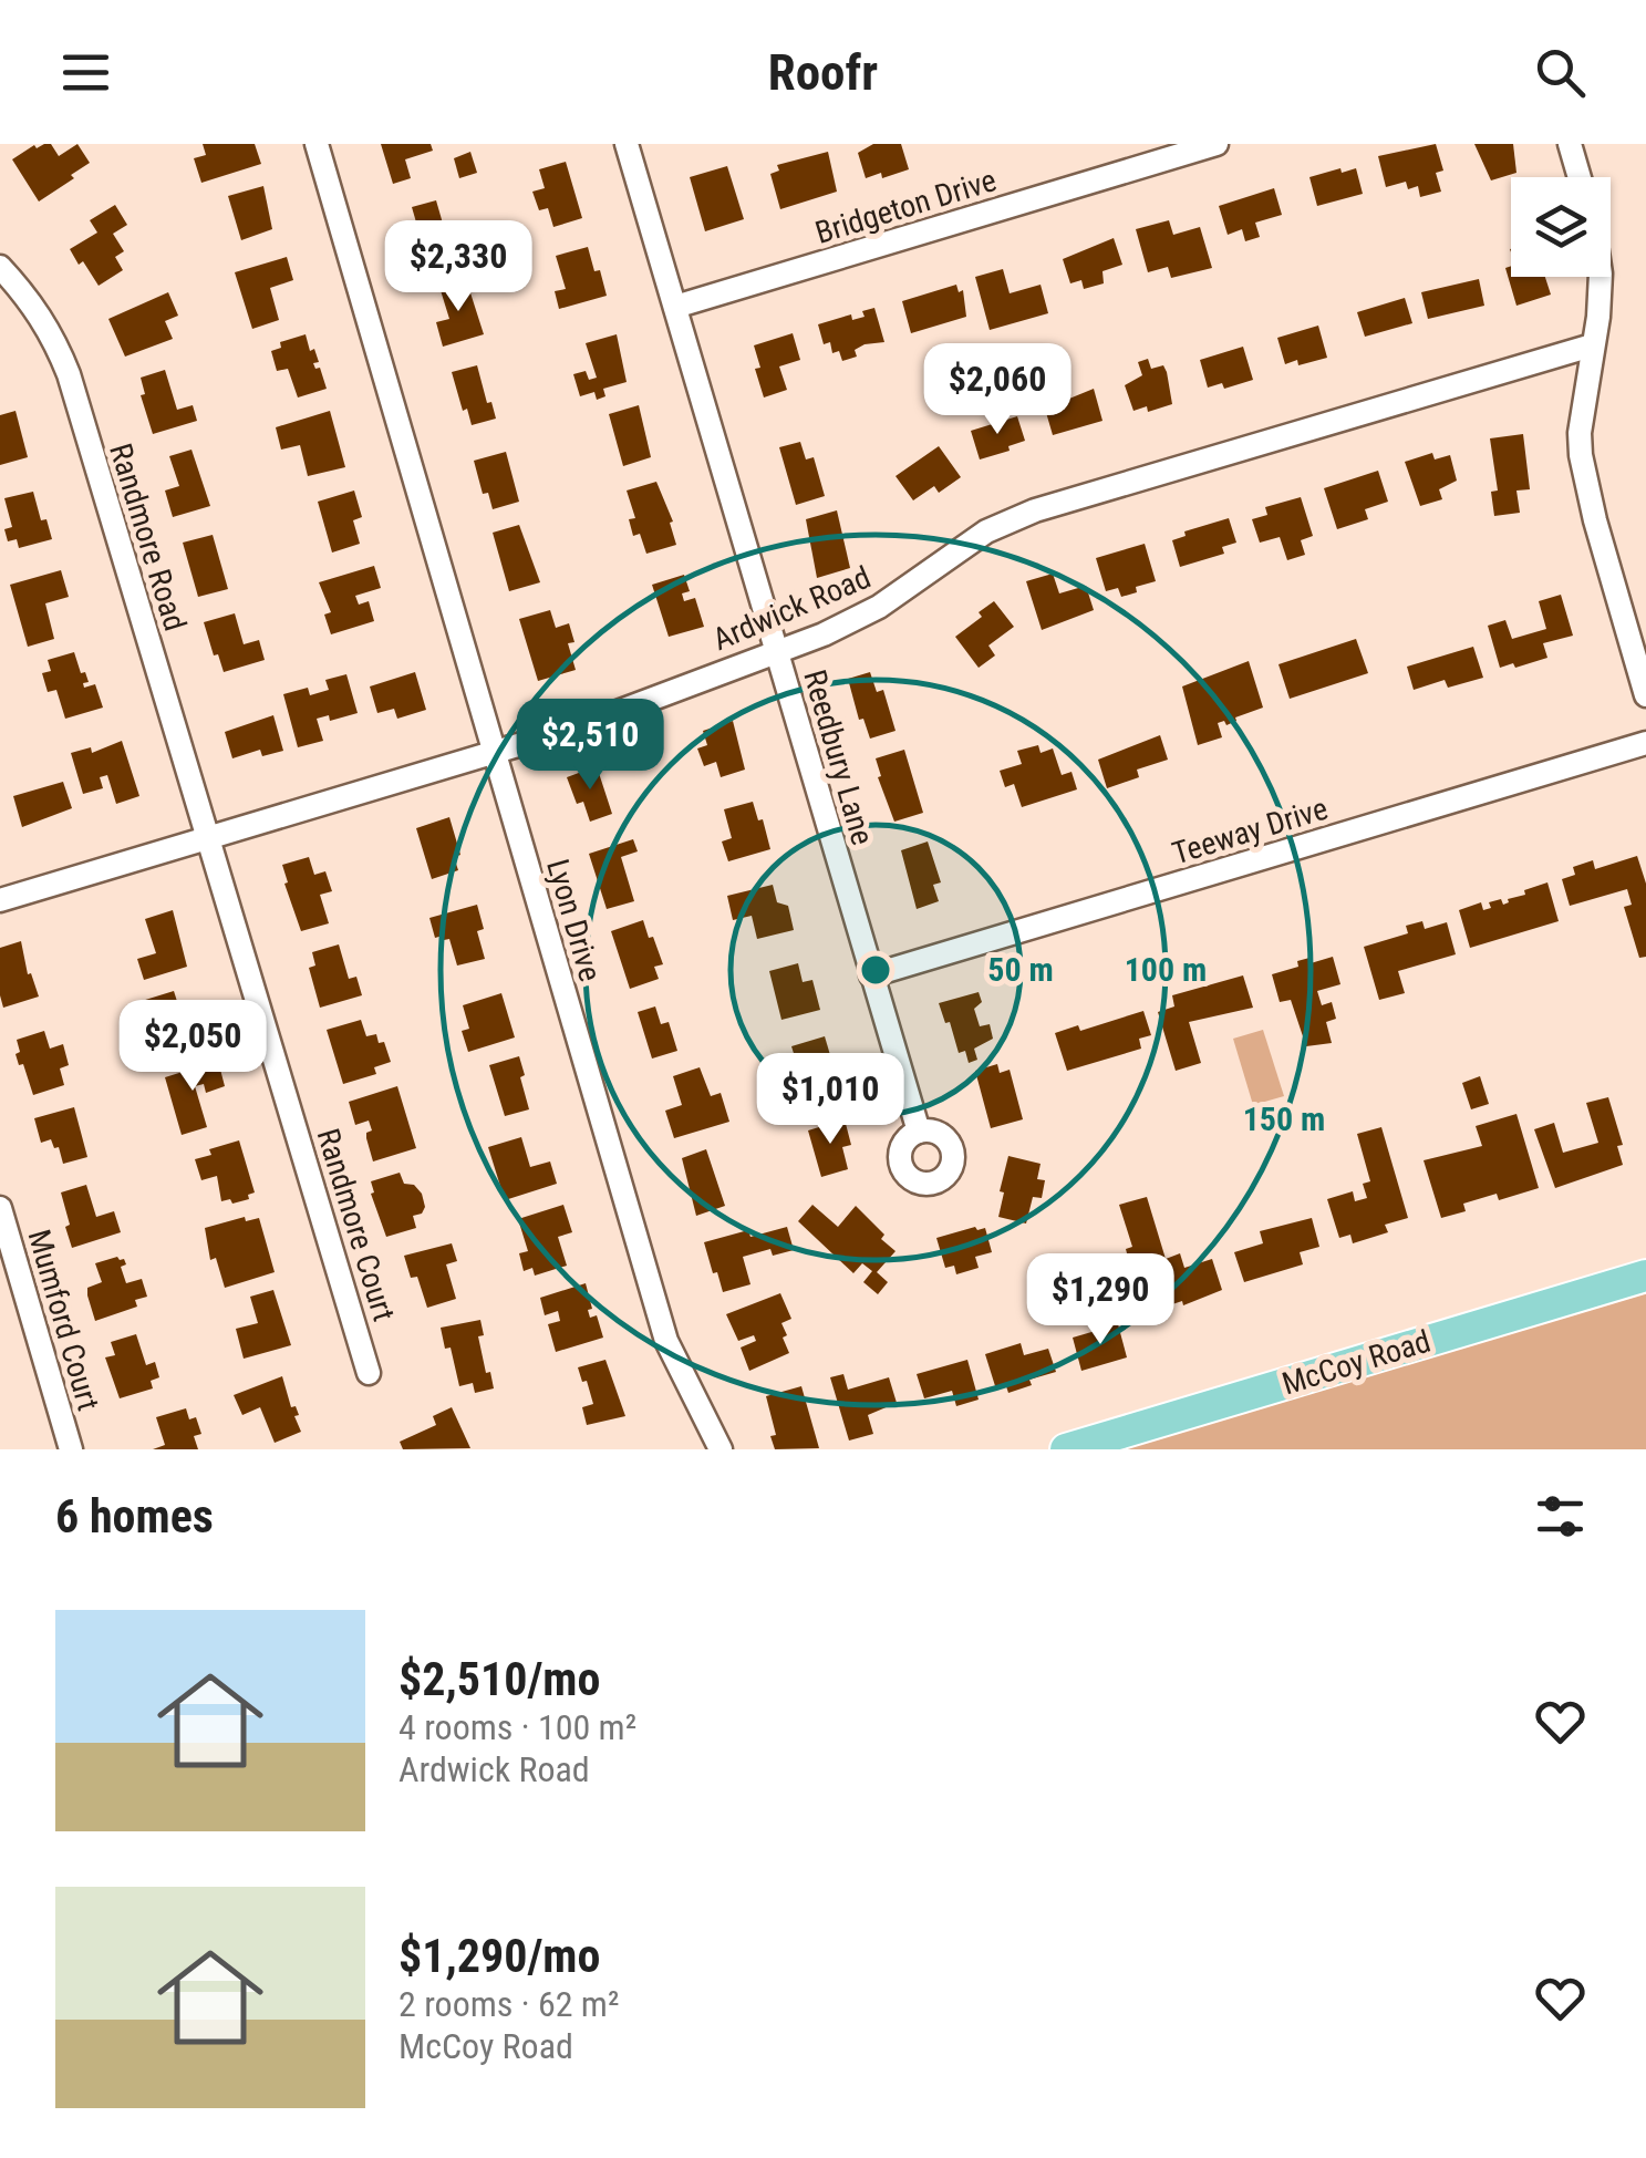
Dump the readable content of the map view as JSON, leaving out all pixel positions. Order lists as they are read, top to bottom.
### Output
{
  "streets": {
    "main road": ["McCoy Road"],
    "street": [
      "Bridgeton Drive",
      "Randmore Road",
      "Ardwick Road",
      "Reedbury Lane",
      "Teeway Drive",
      "Lyon Drive",
      "Randmore Court",
      "Mumford Court"
    ]
  },
  "crossings": [
    ["Bridgeton Drive", "Reedbury Lane"],
    ["Randmore Road", "Ardwick Road"],
    ["Randmore Road", "Randmore Court"],
    ["Ardwick Road", "Reedbury Lane"],
    ["Ardwick Road", "Lyon Drive"],
    ["Ardwick Road", "Randmore Court"],
    ["Reedbury Lane", "Teeway Drive"]
  ],
  "page": {
    "header": "Roofr",
    "price": [
      "$2,330",
      "$2,060",
      "$2,510",
      "$2,050",
      "$1,010",
      "$1,290"
    ],
    "heading": "6 homes",
    "list": [
      {
        "name": "$2,510/mo",
        "note": "4 rooms · 100 m² · Ardwick Road"
      },
      {
        "name": "$1,290/mo",
        "note": "2 rooms · 62 m² · McCoy Road"
      }
    ]
  },
  "rings": ["50 m", "100 m", "150 m"]
}
